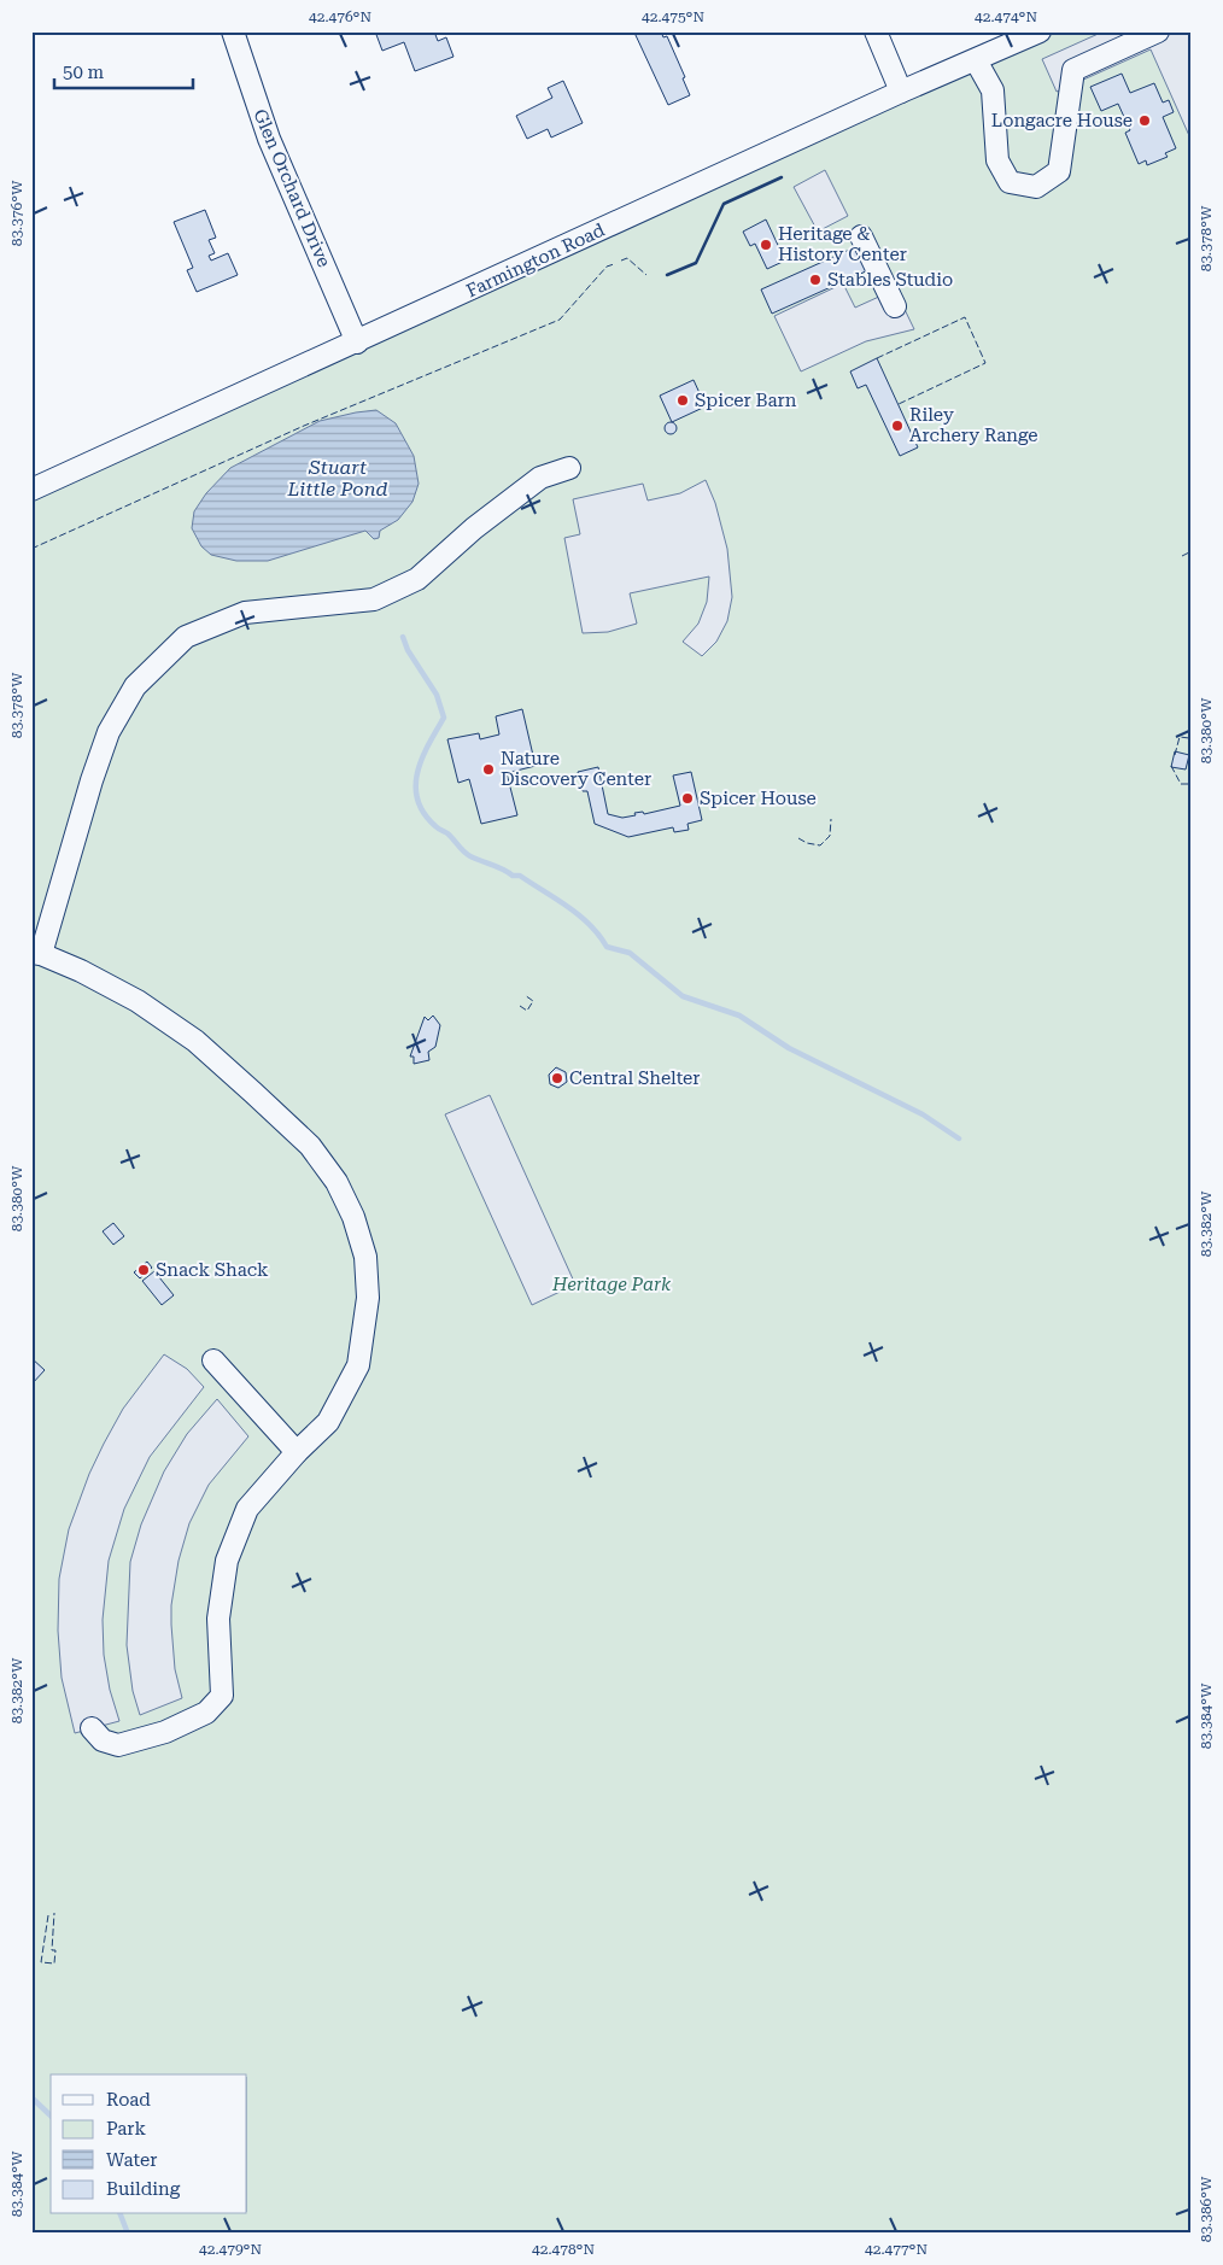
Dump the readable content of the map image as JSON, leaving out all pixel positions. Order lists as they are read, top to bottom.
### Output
{
  "streets": {
    "street": ["Glen Orchard Drive", "Farmington Road"]
  },
  "crossings": [
    ["Glen Orchard Drive", "Farmington Road"]
  ],
  "water": ["Stuart Little Pond"],
  "parks": ["Heritage Park"],
  "places": [
    "Longacre House",
    "Heritage & History Center",
    "Stables Studio",
    "Spicer Barn",
    "Riley Archery Range",
    "Nature Discovery Center",
    "Spicer House",
    "Central Shelter",
    "Snack Shack"
  ],
  "legend": [
    "Road",
    "Park",
    "Water",
    "Building"
  ],
  "scale_bar": "50 m",
  "coordinates": [
    "42.476°N",
    "42.475°N",
    "42.474°N",
    "83.376°W",
    "83.378°W",
    "83.380°W",
    "83.382°W",
    "83.384°W",
    "83.386°W",
    "42.479°N",
    "42.478°N",
    "42.477°N"
  ]
}
